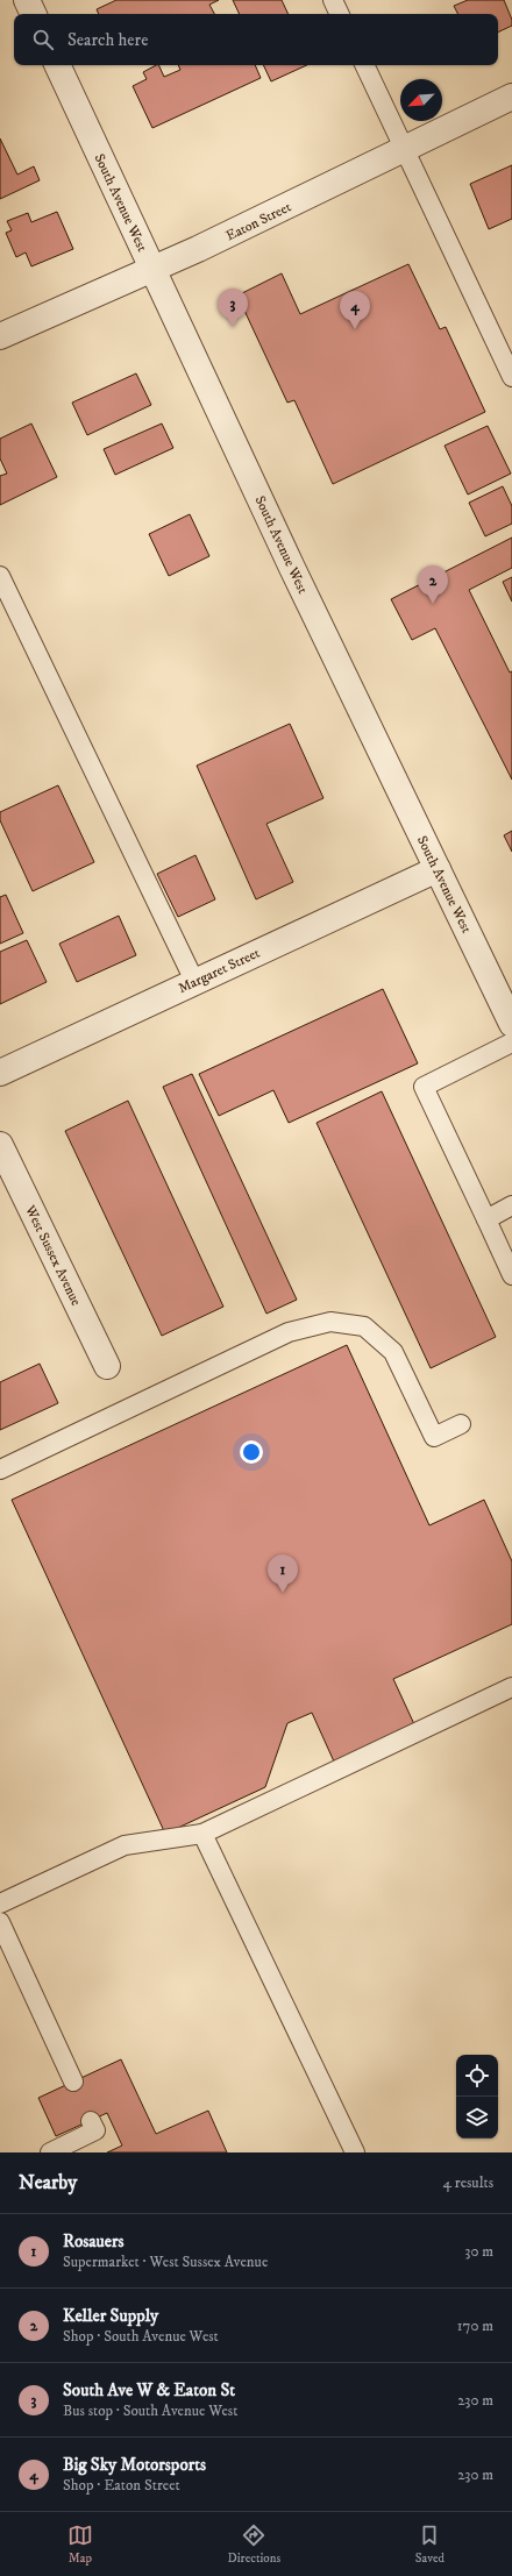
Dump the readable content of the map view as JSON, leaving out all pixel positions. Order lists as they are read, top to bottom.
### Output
{
  "streets": {
    "street": [
      "South Avenue West",
      "Eaton Street",
      "Margaret Street",
      "West Sussex Avenue"
    ]
  },
  "crossings": [
    ["South Avenue West", "Eaton Street"],
    ["South Avenue West", "Margaret Street"]
  ],
  "north": "bottom left",
  "page": {
    "search": "Search here",
    "pins": [
      "3",
      "4",
      "2",
      "1"
    ],
    "heading": ["Nearby", "4 results"],
    "list": [
      {
        "mark": "1",
        "name": "Rosauers",
        "note": "Supermarket · West Sussex Avenue",
        "value": "30 m"
      },
      {
        "mark": "2",
        "name": "Keller Supply",
        "note": "Shop · South Avenue West",
        "value": "170 m"
      },
      {
        "mark": "3",
        "name": "South Ave W & Eaton St",
        "note": "Bus stop · South Avenue West",
        "value": "230 m"
      },
      {
        "mark": "4",
        "name": "Big Sky Motorsports",
        "note": "Shop · Eaton Street",
        "value": "230 m"
      }
    ],
    "nav": ["Map", "Directions", "Saved"]
  }
}
